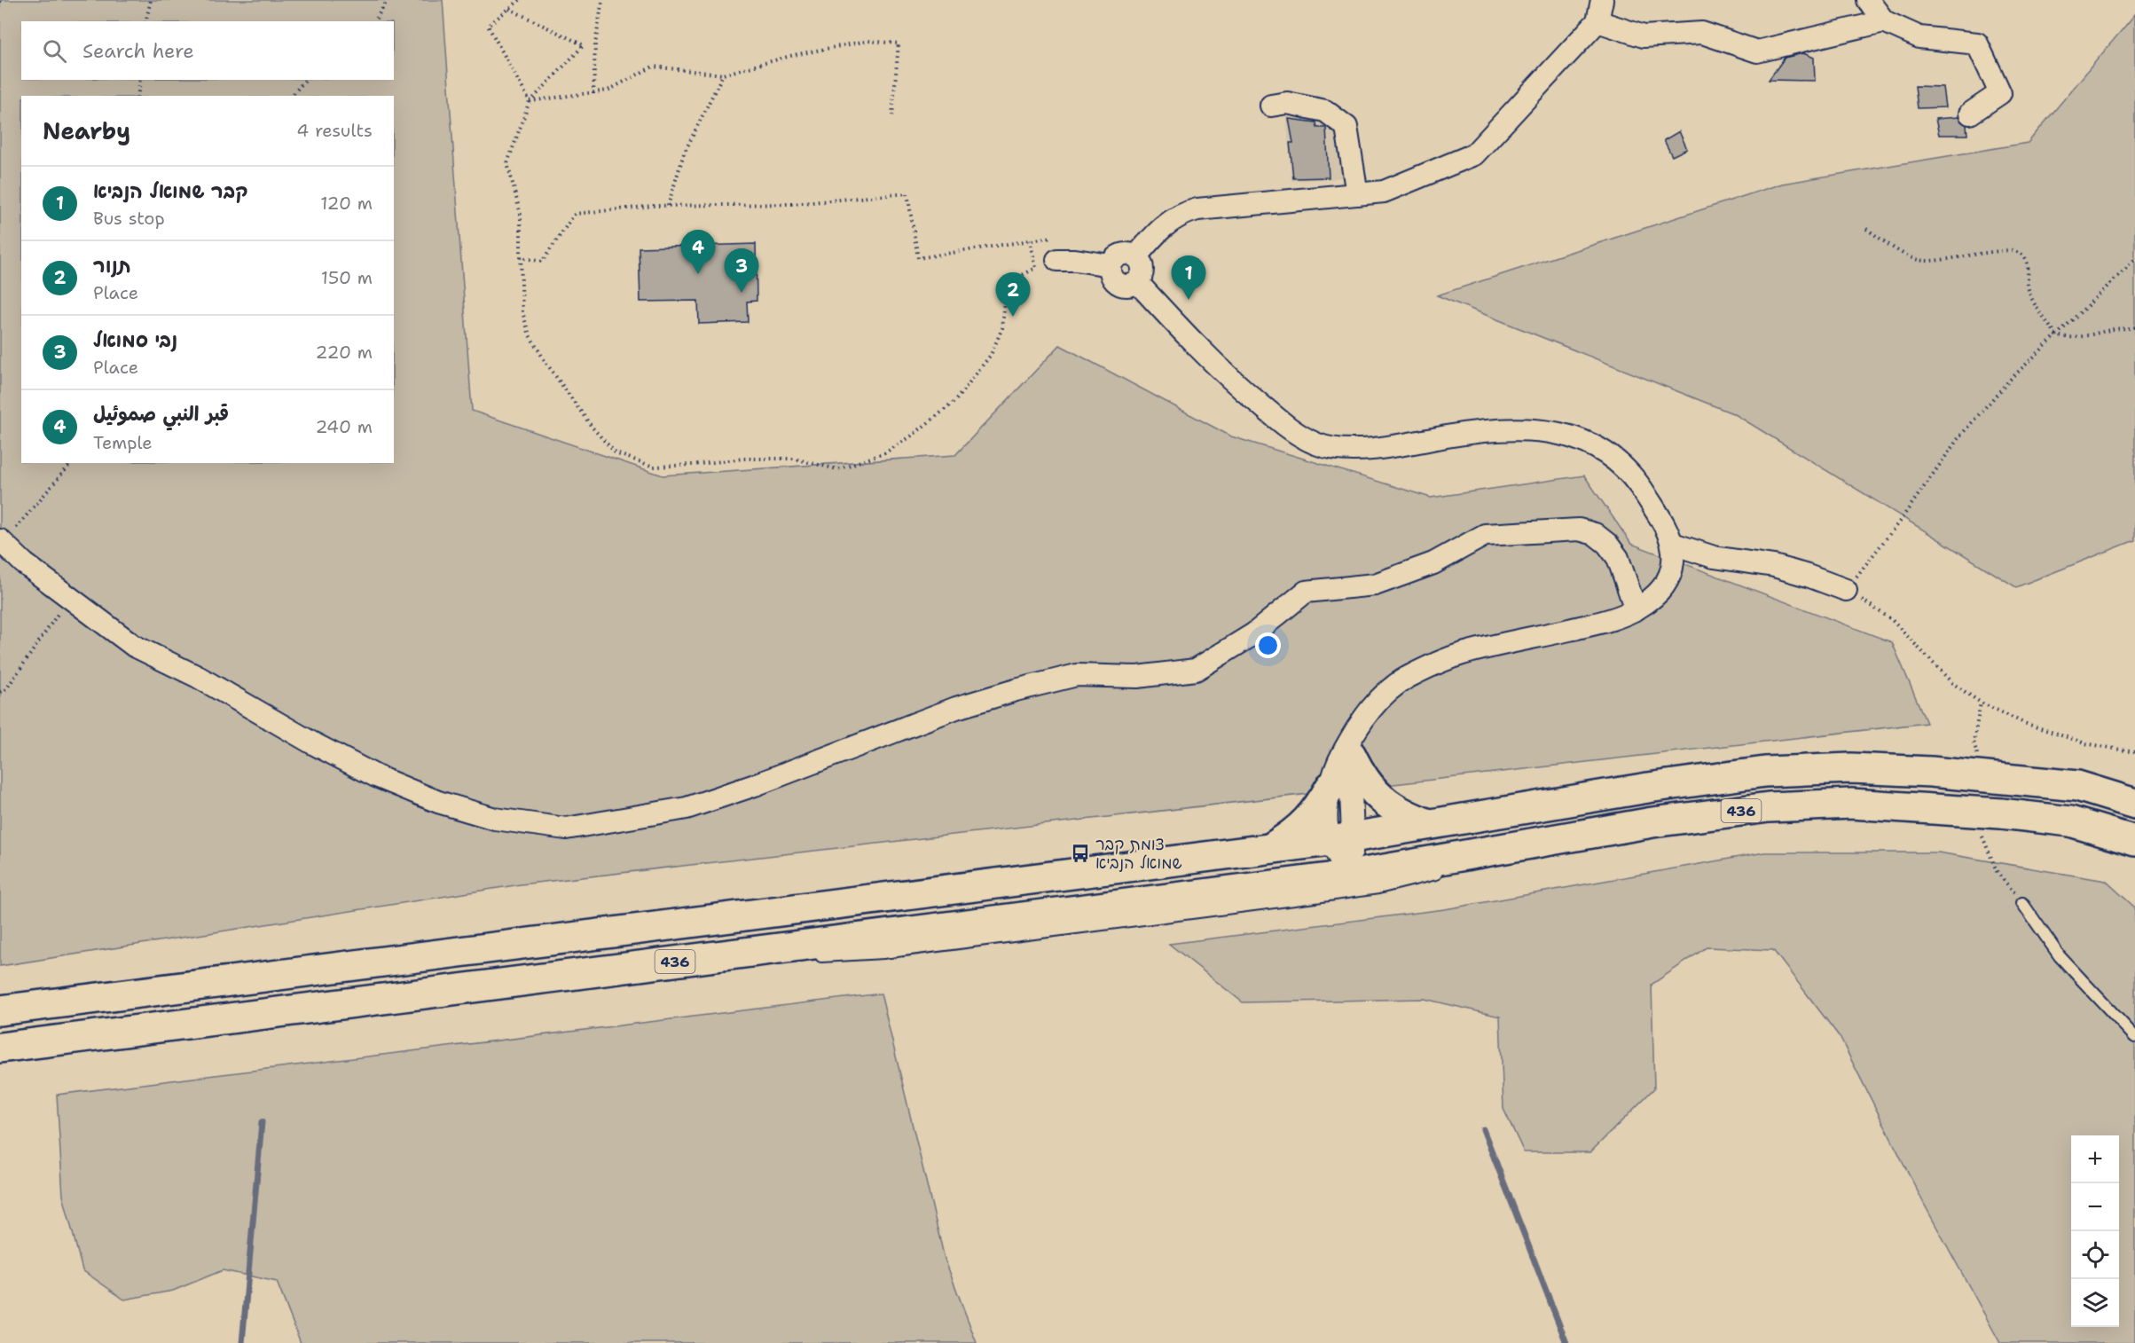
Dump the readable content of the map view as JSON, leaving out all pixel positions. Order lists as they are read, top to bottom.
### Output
{
  "streets": {
    "main road": ["436"]
  },
  "places": {
    "bus stop": ["צומת קבר שמואל הנביא"]
  },
  "page": {
    "search": "Search here",
    "heading": ["Nearby", "4 results"],
    "list": [
      {
        "mark": "1",
        "name": "קבר שמואל הנביא",
        "note": "Bus stop",
        "value": "120 m"
      },
      {
        "mark": "2",
        "name": "תנור",
        "note": "Place",
        "value": "150 m"
      },
      {
        "mark": "3",
        "name": "נבי סמואל",
        "note": "Place",
        "value": "220 m"
      },
      {
        "mark": "4",
        "name": "قبر النبي صموئيل",
        "note": "Temple",
        "value": "240 m"
      }
    ],
    "pins": [
      "4",
      "3",
      "1",
      "2"
    ],
    "map_buttons": ["+", "−"]
  }
}
